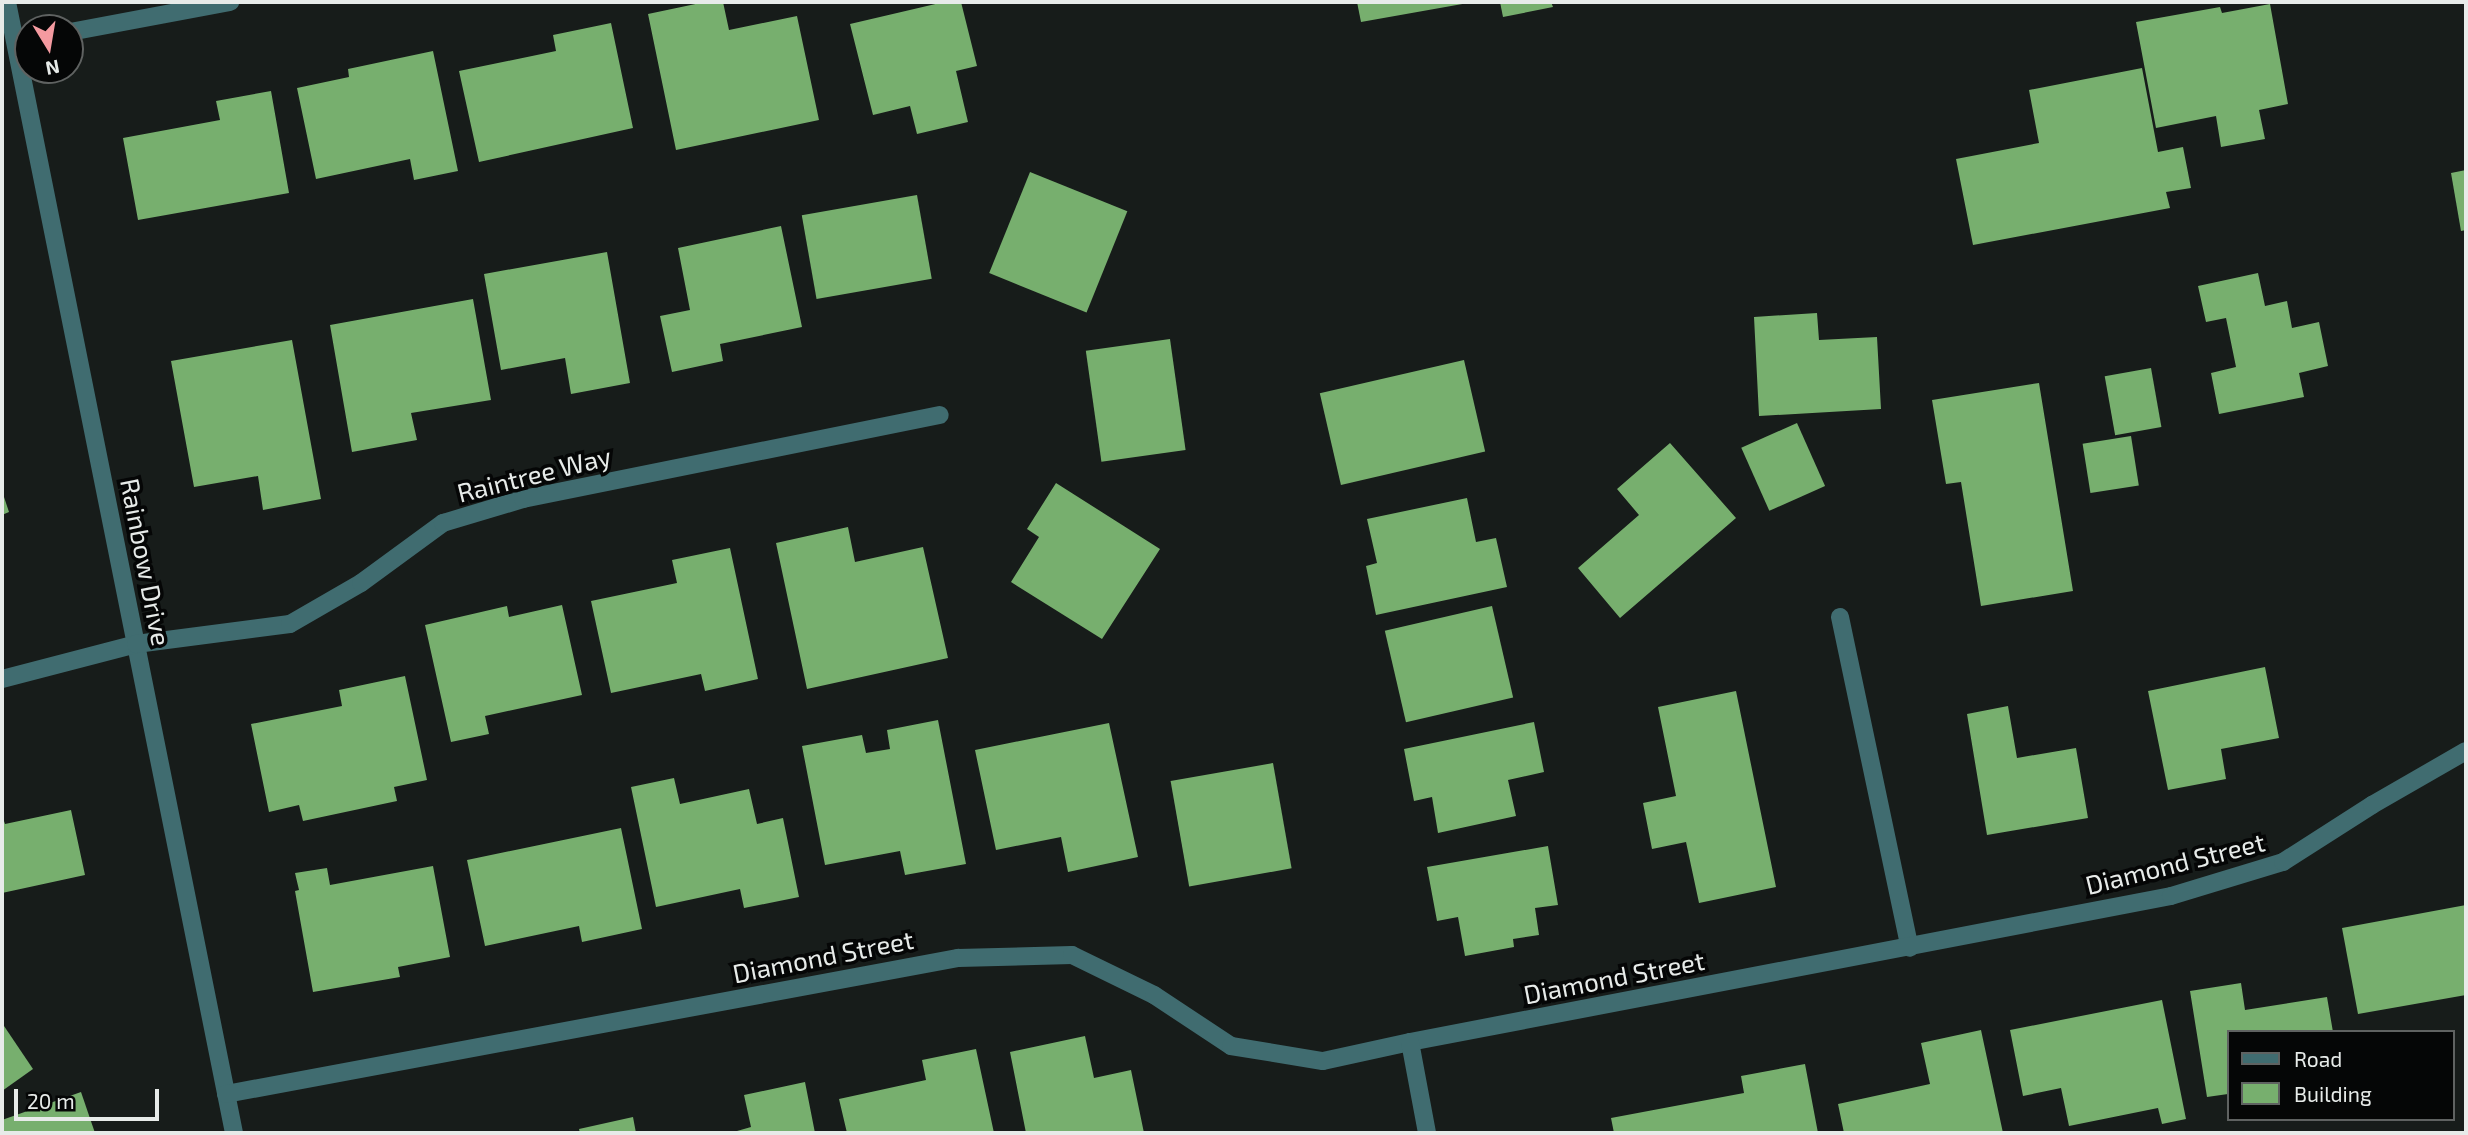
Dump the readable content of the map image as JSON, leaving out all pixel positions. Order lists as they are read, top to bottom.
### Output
{
  "streets": {
    "street": ["Raintree Way", "Rainbow Drive", "Diamond Street"]
  },
  "crossings": [
    ["Raintree Way", "Rainbow Drive"],
    ["Rainbow Drive", "Diamond Street"]
  ],
  "legend": ["Road", "Building"],
  "scale_bar": "20 m",
  "north": "bottom"
}
